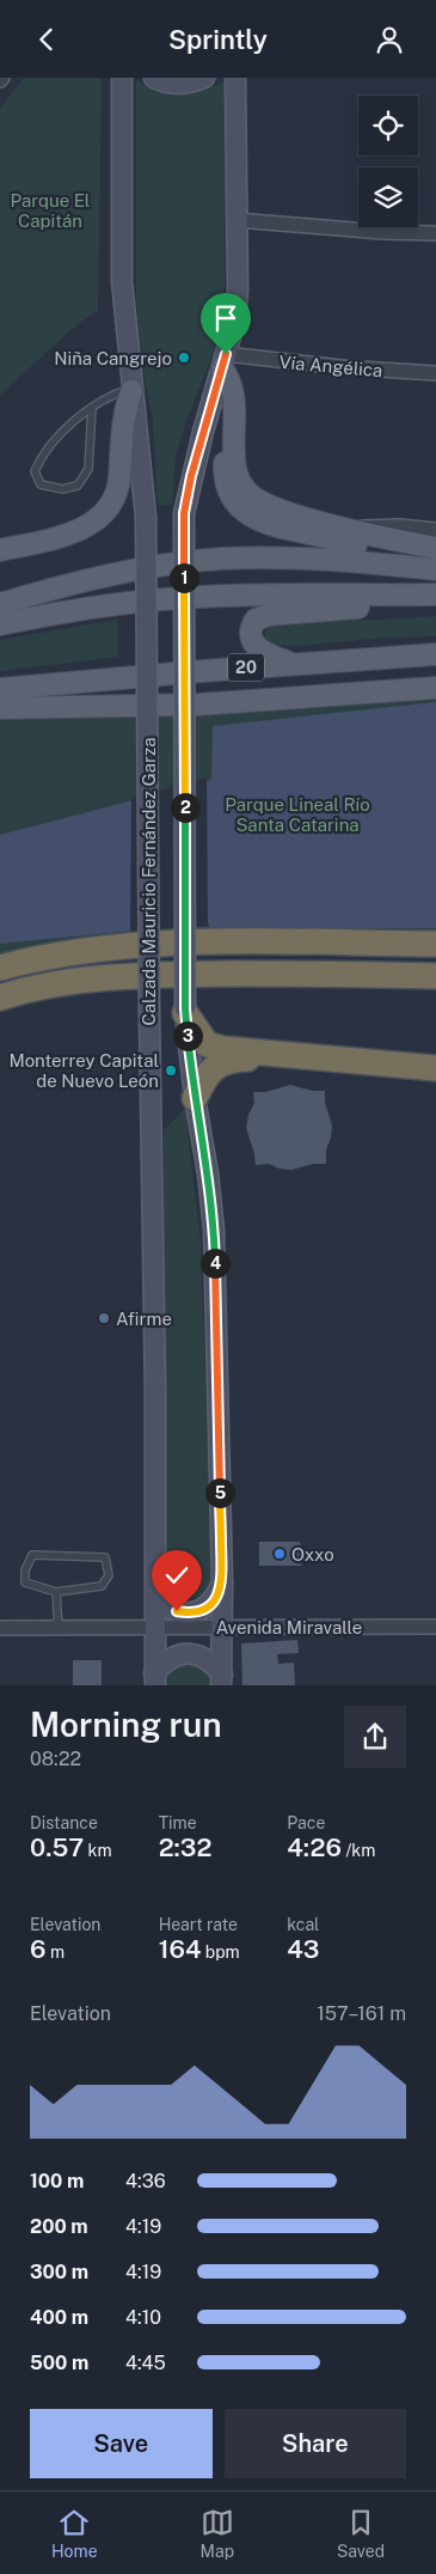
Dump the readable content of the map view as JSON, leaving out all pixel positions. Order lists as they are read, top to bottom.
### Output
{
  "streets": {
    "main road": ["20", "Calzada Mauricio Fernández Garza"],
    "street": ["Vía Angélica", "Avenida Miravalle"]
  },
  "crossings": [
    ["Vía Angélica", "Calzada Mauricio Fernández Garza"],
    ["Calzada Mauricio Fernández Garza", "Avenida Miravalle"]
  ],
  "parks": ["Parque El Capitán", "Parque Lineal Río Santa Catarina"],
  "places": [
    "Niña Cangrejo",
    "Monterrey Capital de Nuevo León",
    "Afirme",
    "Oxxo"
  ],
  "page": {
    "header": "Sprintly",
    "pins": [
      "1",
      "2",
      "3",
      "4",
      "5"
    ],
    "heading": ["Morning run", "08:22"],
    "stats": [
      ["Distance", "0.57 km"],
      ["Time", "2:32"],
      ["Pace", "4:26 /km"],
      ["Elevation", "6 m"],
      ["Heart rate", "164 bpm"],
      ["kcal", "43"]
    ],
    "chart": ["Elevation", "157–161 m"],
    "list": [
      {
        "name": "100 m",
        "note": "4:36"
      },
      {
        "name": "200 m",
        "note": "4:19"
      },
      {
        "name": "300 m",
        "note": "4:19"
      },
      {
        "name": "400 m",
        "note": "4:10"
      },
      {
        "name": "500 m",
        "note": "4:45"
      }
    ],
    "buttons": ["Save", "Share"],
    "tabs": ["Home", "Map", "Saved"]
  }
}
